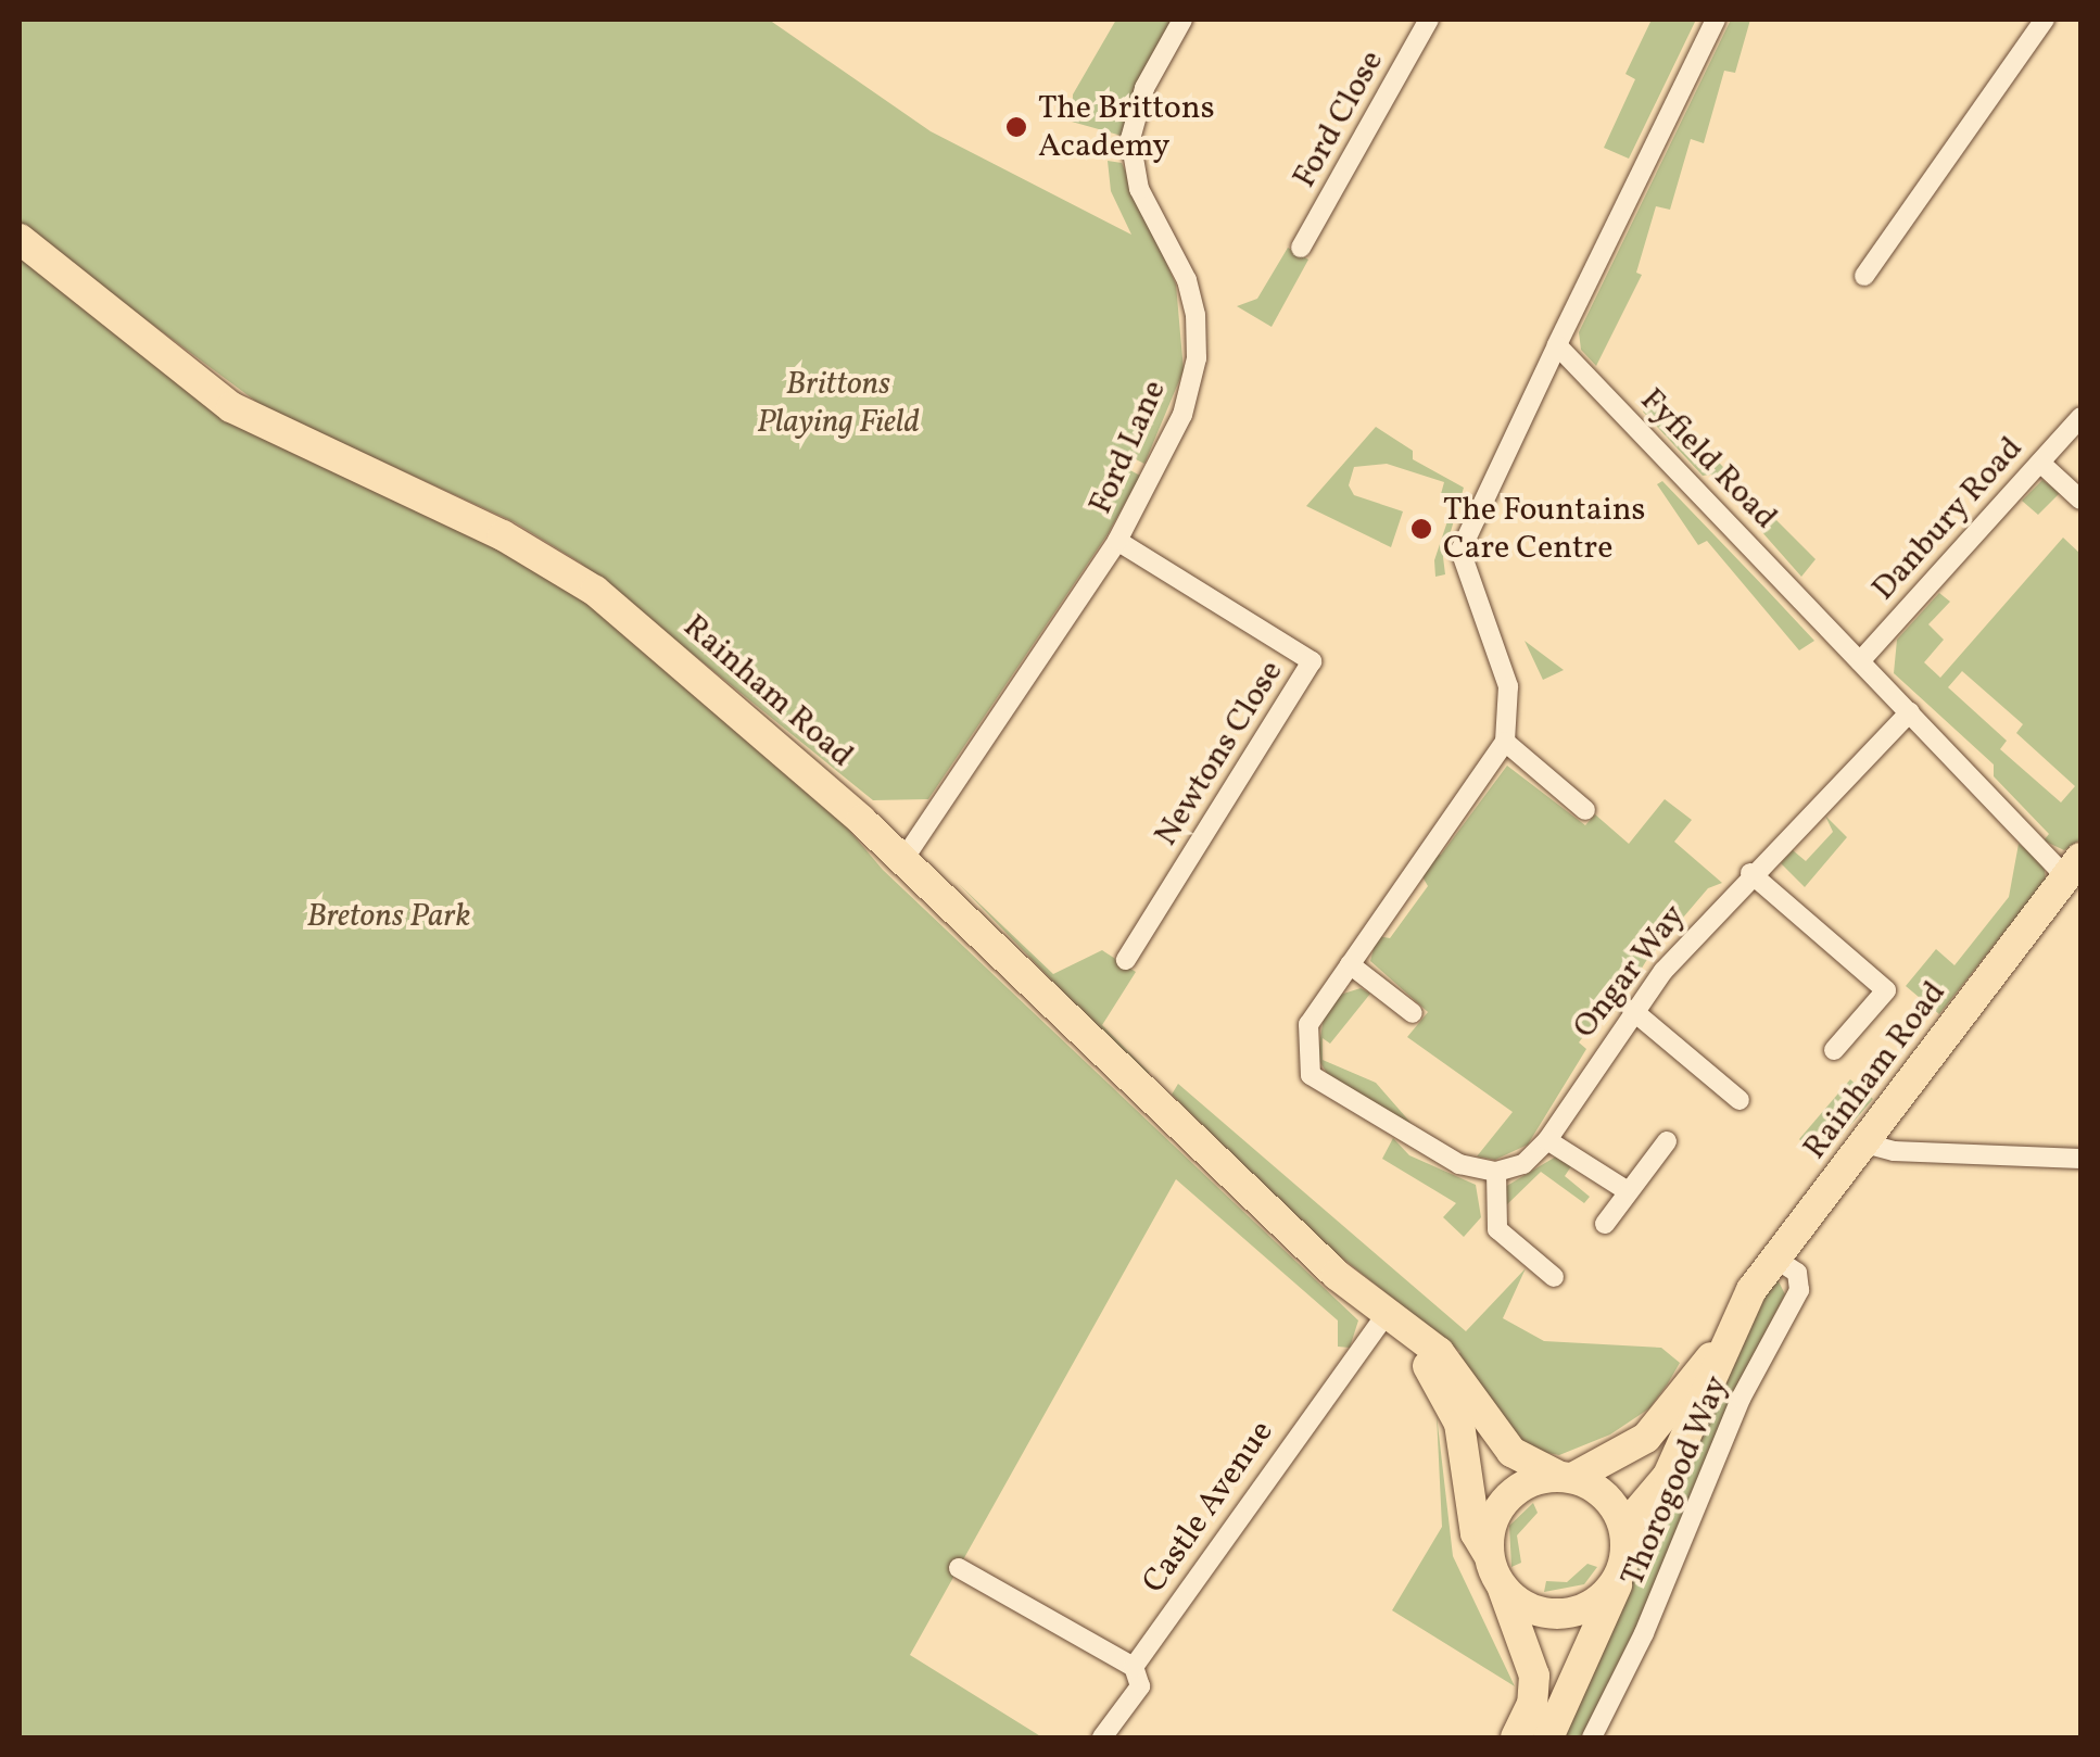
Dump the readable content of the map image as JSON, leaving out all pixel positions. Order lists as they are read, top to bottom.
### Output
{
  "streets": {
    "main road": ["Rainham Road"],
    "street": [
      "Ford Close",
      "Ford Lane",
      "Fyfield Road",
      "Danbury Road",
      "Newtons Close",
      "Ongar Way",
      "Thorogood Way",
      "Castle Avenue"
    ]
  },
  "crossings": [
    ["Ford Lane", "Rainham Road"],
    ["Ford Lane", "Newtons Close"],
    ["Fyfield Road", "Danbury Road"],
    ["Fyfield Road", "Rainham Road"],
    ["Fyfield Road", "Ongar Way"],
    ["Rainham Road", "Thorogood Way"],
    ["Rainham Road", "Castle Avenue"]
  ],
  "parks": ["Brittons Playing Field", "Bretons Park"],
  "places": ["The Brittons Academy", "The Fountains Care Centre"]
}
